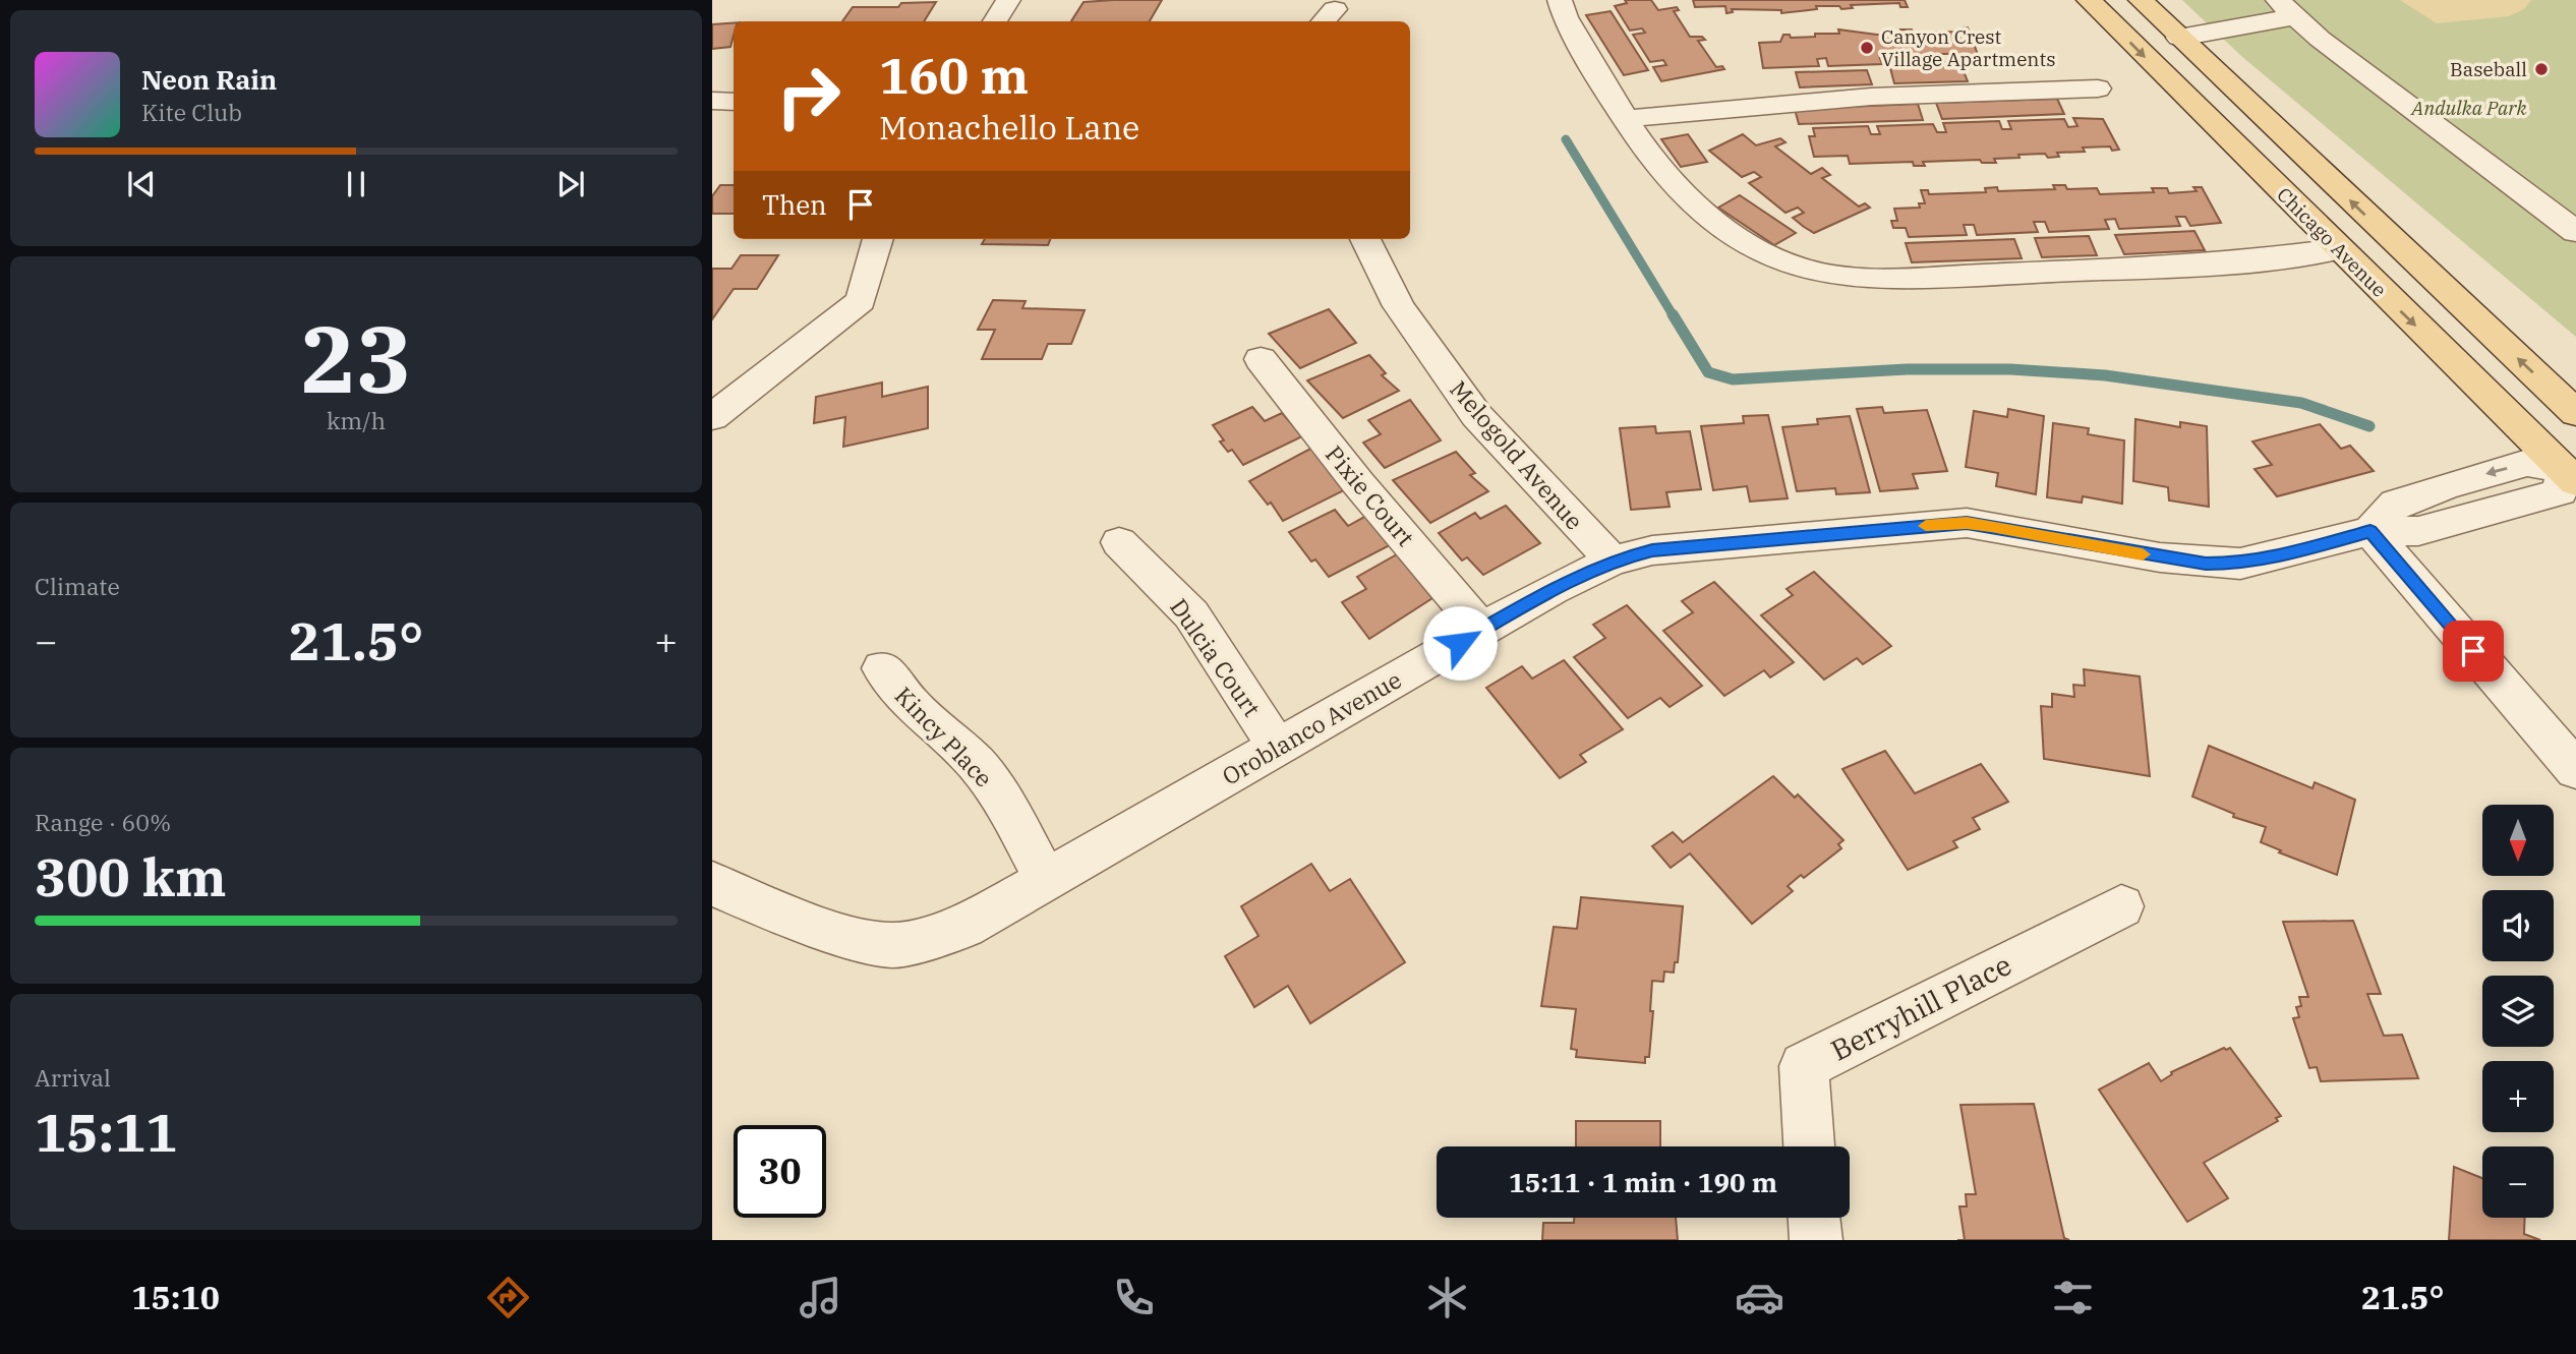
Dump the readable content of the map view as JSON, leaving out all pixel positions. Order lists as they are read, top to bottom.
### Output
{
  "streets": {
    "main road": ["Chicago Avenue"],
    "street": [
      "Melogold Avenue",
      "Pixie Court",
      "Dulcia Court",
      "Oroblanco Avenue",
      "Kincy Place",
      "Berryhill Place"
    ]
  },
  "crossings": [
    ["Chicago Avenue", "Oroblanco Avenue"],
    ["Melogold Avenue", "Oroblanco Avenue"],
    ["Pixie Court", "Oroblanco Avenue"],
    ["Dulcia Court", "Oroblanco Avenue"],
    ["Oroblanco Avenue", "Kincy Place"]
  ],
  "parks": ["Andulka Park"],
  "places": ["Canyon Crest Village Apartments", "Baseball"],
  "north": "bottom",
  "page": {
    "turn": ["160 m", "Monachello Lane"],
    "song": ["Neon Rain", "Kite Club"],
    "then": "Then",
    "tile": [
      ["23", "km/h"],
      "Climate",
      ["Range · 60%", "300 km"],
      ["Arrival", "15:11"]
    ],
    "heat": ["−", "21.5°", "+"],
    "map_buttons": ["+", "−"],
    "limit": "30",
    "trip": "15:11 · 1 min · 190 m",
    "tabs": ["15:10", "21.5°"]
  }
}
